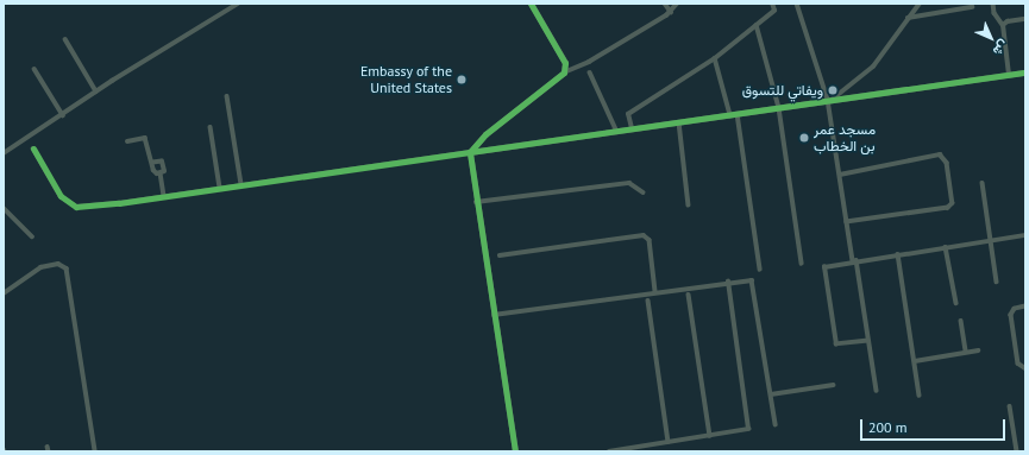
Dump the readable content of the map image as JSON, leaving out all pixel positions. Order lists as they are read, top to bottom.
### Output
{
  "places": ["Embassy of the United States", "ويفاتي للتسوق", "مسجد عمر بن الخطاب"],
  "scale_bar": "200 m",
  "north": "bottom right"
}
